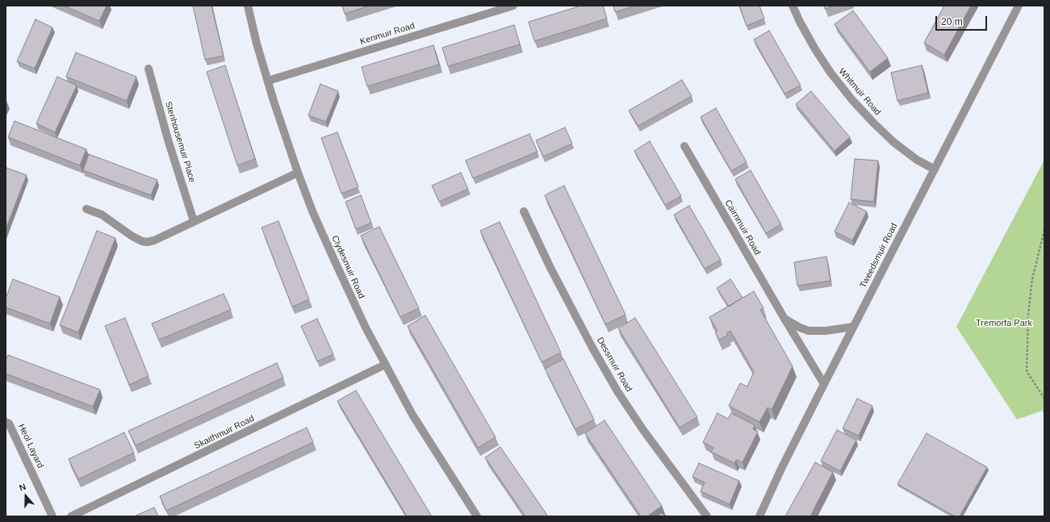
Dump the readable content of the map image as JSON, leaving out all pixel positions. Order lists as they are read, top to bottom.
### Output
{
  "streets": {
    "street": [
      "Kenmuir Road",
      "Whitmuir Road",
      "Stenhousemuir Place",
      "Cairnmuir Road",
      "Tweedsmuir Road",
      "Clydesmuir Road",
      "Dessmuir Road",
      "Skaithmuir Road",
      "Heol Layard"
    ]
  },
  "crossings": [
    ["Kenmuir Road", "Clydesmuir Road"],
    ["Whitmuir Road", "Tweedsmuir Road"],
    ["Cairnmuir Road", "Tweedsmuir Road"],
    ["Clydesmuir Road", "Skaithmuir Road"]
  ],
  "parks": ["Tremorfa Park"],
  "scale_bar": "20 m",
  "north": "top"
}
